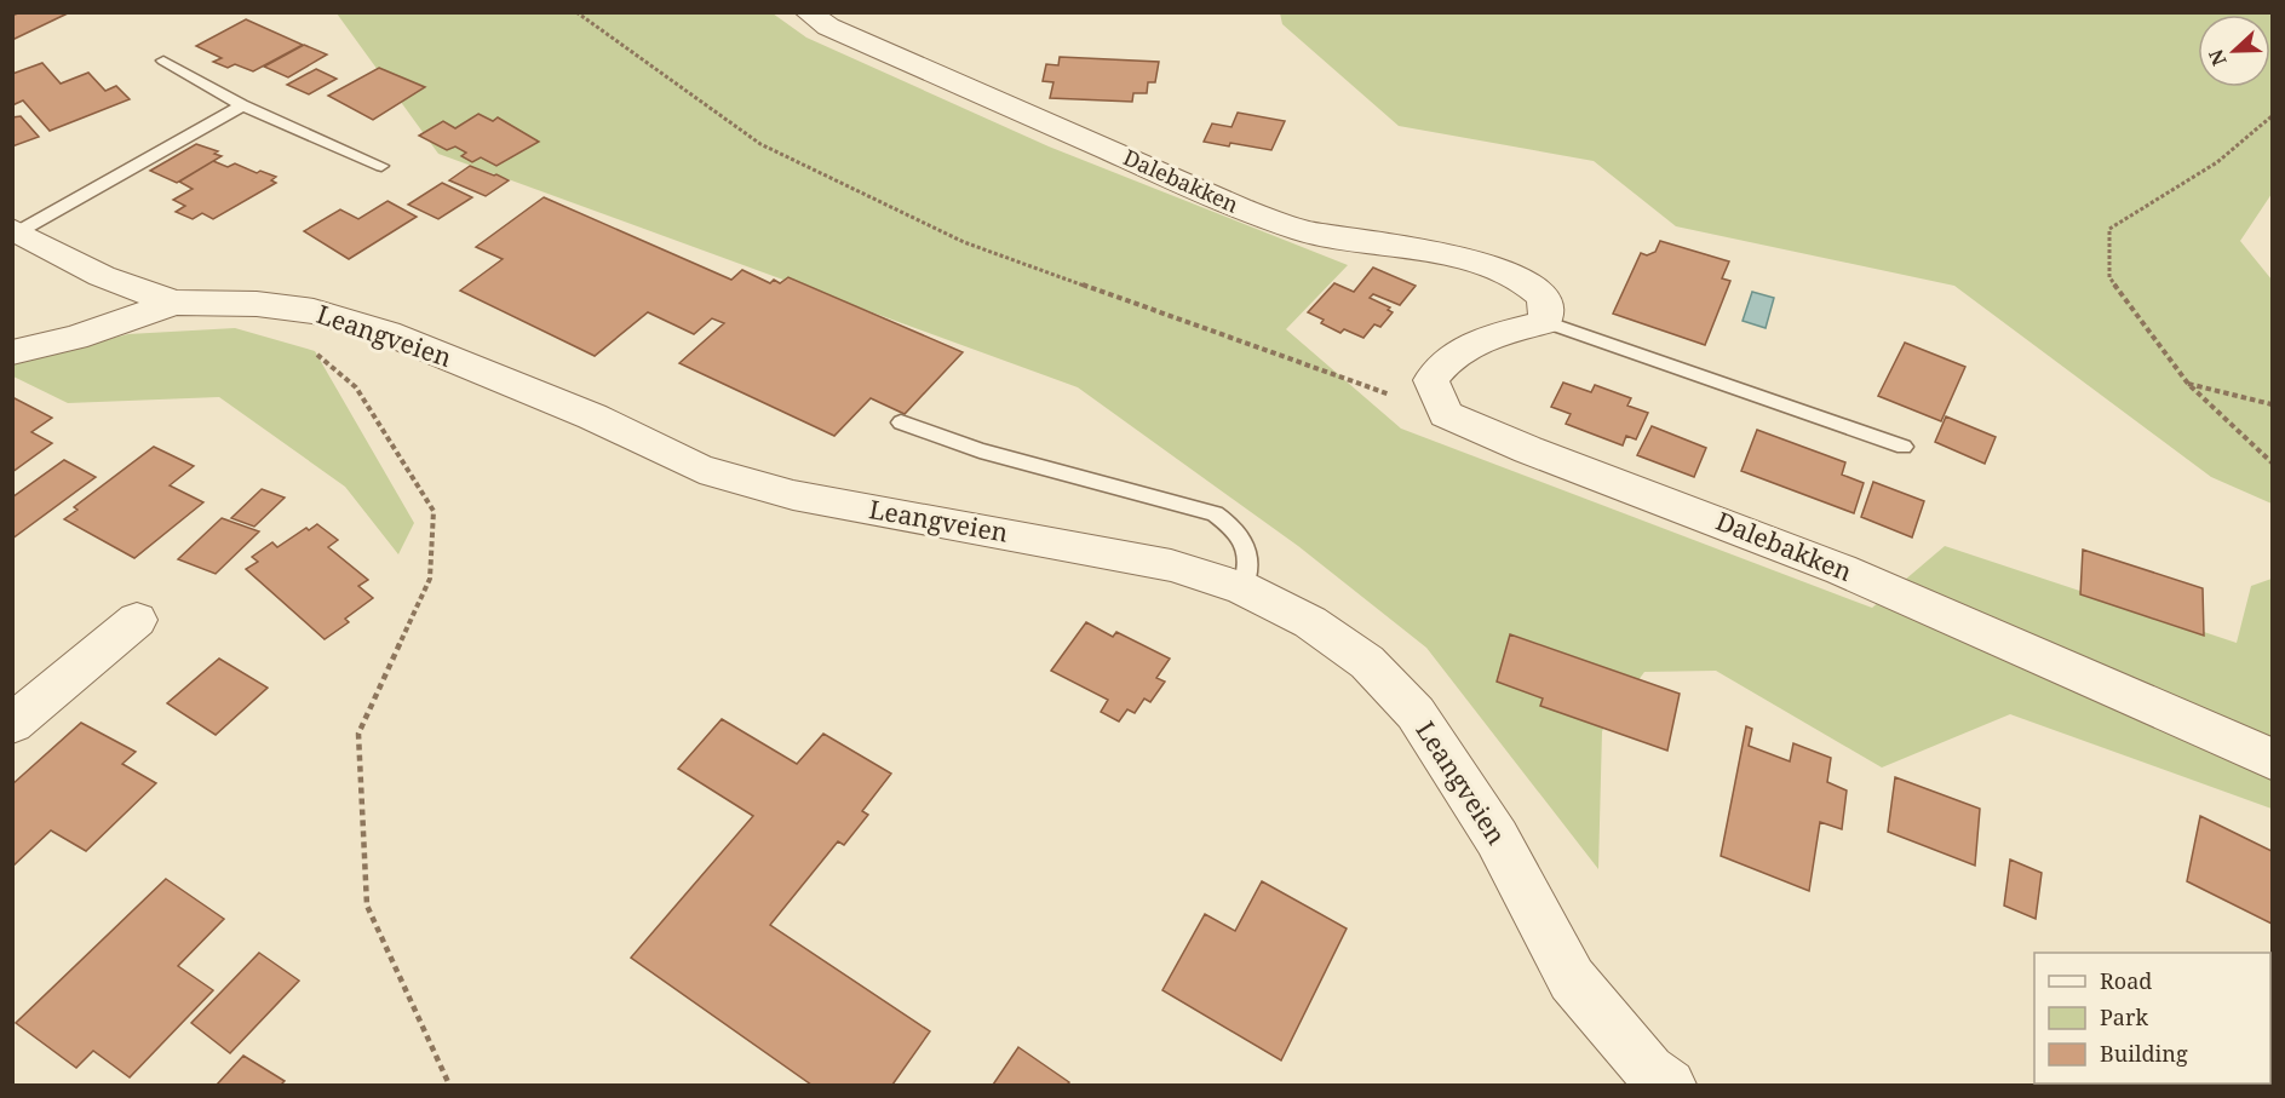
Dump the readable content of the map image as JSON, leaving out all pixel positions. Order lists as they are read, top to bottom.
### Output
{
  "streets": {
    "street": ["Dalebakken", "Leangveien"]
  },
  "legend": ["Road", "Park", "Building"],
  "north": "left"
}
